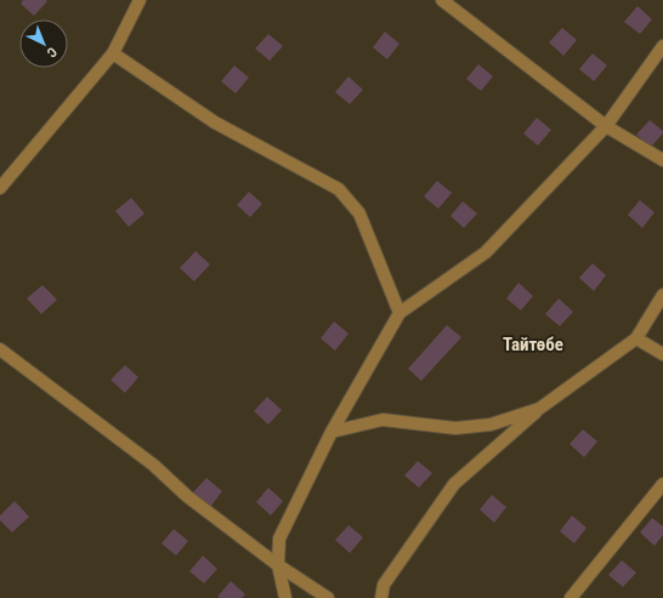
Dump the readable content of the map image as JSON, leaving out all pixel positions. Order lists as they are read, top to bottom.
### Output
{
  "districts": ["Тайтөбе"],
  "north": "bottom right"
}
